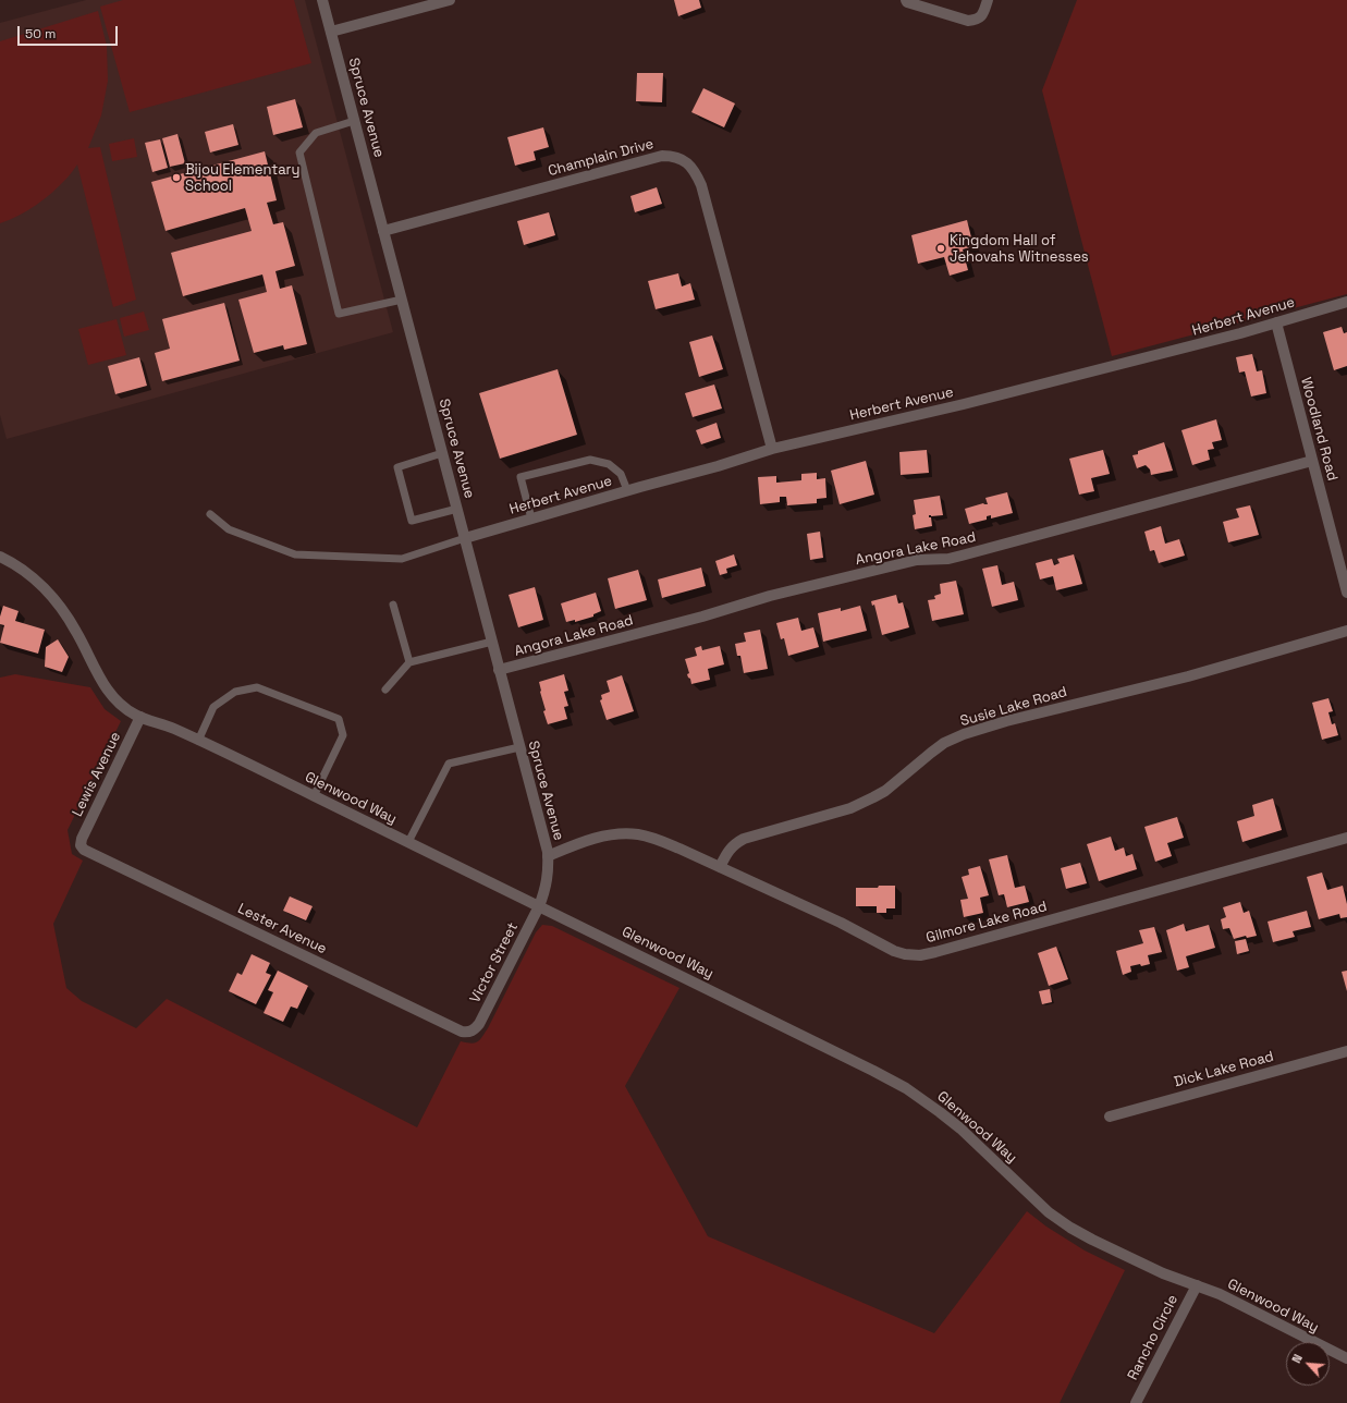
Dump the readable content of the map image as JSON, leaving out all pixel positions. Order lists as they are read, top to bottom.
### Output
{
  "streets": {
    "street": [
      "Spruce Avenue",
      "Champlain Drive",
      "Herbert Avenue",
      "Woodland Road",
      "Angora Lake Road",
      "Susie Lake Road",
      "Lewis Avenue",
      "Glenwood Way",
      "Gilmore Lake Road",
      "Lester Avenue",
      "Victor Street",
      "Dick Lake Road",
      "Rancho Circle"
    ]
  },
  "crossings": [
    ["Spruce Avenue", "Champlain Drive"],
    ["Spruce Avenue", "Herbert Avenue"],
    ["Spruce Avenue", "Angora Lake Road"],
    ["Spruce Avenue", "Glenwood Way"],
    ["Spruce Avenue", "Gilmore Lake Road"],
    ["Spruce Avenue", "Victor Street"],
    ["Champlain Drive", "Herbert Avenue"],
    ["Herbert Avenue", "Woodland Road"],
    ["Woodland Road", "Angora Lake Road"],
    ["Susie Lake Road", "Gilmore Lake Road"],
    ["Lewis Avenue", "Glenwood Way"],
    ["Lewis Avenue", "Lester Avenue"],
    ["Glenwood Way", "Victor Street"],
    ["Glenwood Way", "Rancho Circle"],
    ["Lester Avenue", "Victor Street"]
  ],
  "places": ["Bijou Elementary School", "Kingdom Hall of Jehovahs Witnesses"],
  "scale_bar": "50 m",
  "north": "top left"
}
